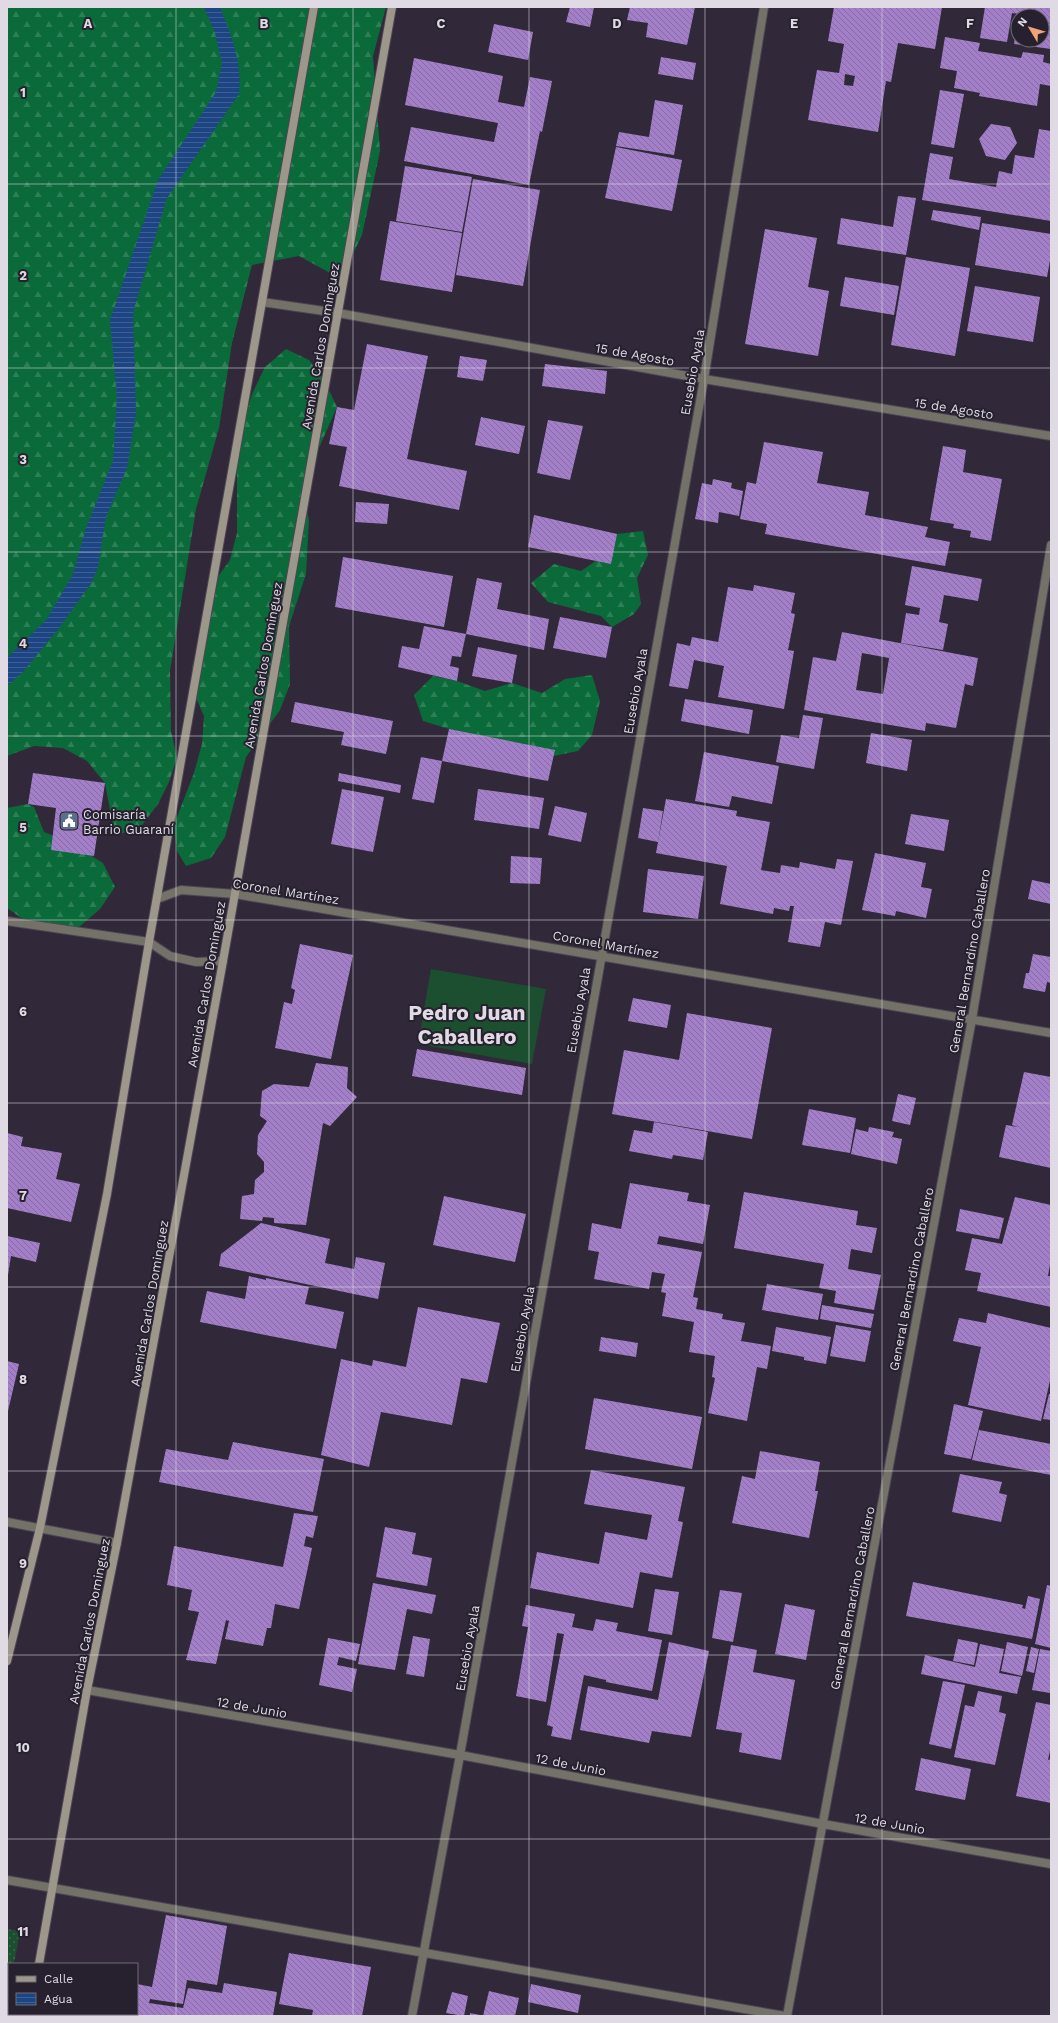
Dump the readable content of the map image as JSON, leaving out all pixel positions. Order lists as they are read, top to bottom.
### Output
{
  "streets": {
    "main road": ["Avenida Carlos Dominguez"],
    "street": [
      "15 de Agosto",
      "Eusebio Ayala",
      "Coronel Martínez",
      "General Bernardino Caballero",
      "12 de Junio"
    ]
  },
  "crossings": [
    ["Avenida Carlos Dominguez", "15 de Agosto"],
    ["Avenida Carlos Dominguez", "Coronel Martínez"],
    ["Avenida Carlos Dominguez", "12 de Junio"],
    ["15 de Agosto", "Eusebio Ayala"],
    ["Eusebio Ayala", "Coronel Martínez"],
    ["Eusebio Ayala", "12 de Junio"],
    ["Coronel Martínez", "General Bernardino Caballero"],
    ["General Bernardino Caballero", "12 de Junio"]
  ],
  "districts": ["Pedro Juan Caballero"],
  "places": {
    "public building": ["Comisaría Barrio Guaraní"]
  },
  "legend": ["Calle", "Agua"],
  "north": "top left",
  "grid": {
    "columns": [
      "A",
      "B",
      "C",
      "D",
      "E",
      "F"
    ],
    "rows": [
      "1",
      "2",
      "3",
      "4",
      "5",
      "6",
      "7",
      "8",
      "9",
      "10",
      "11"
    ]
  }
}
